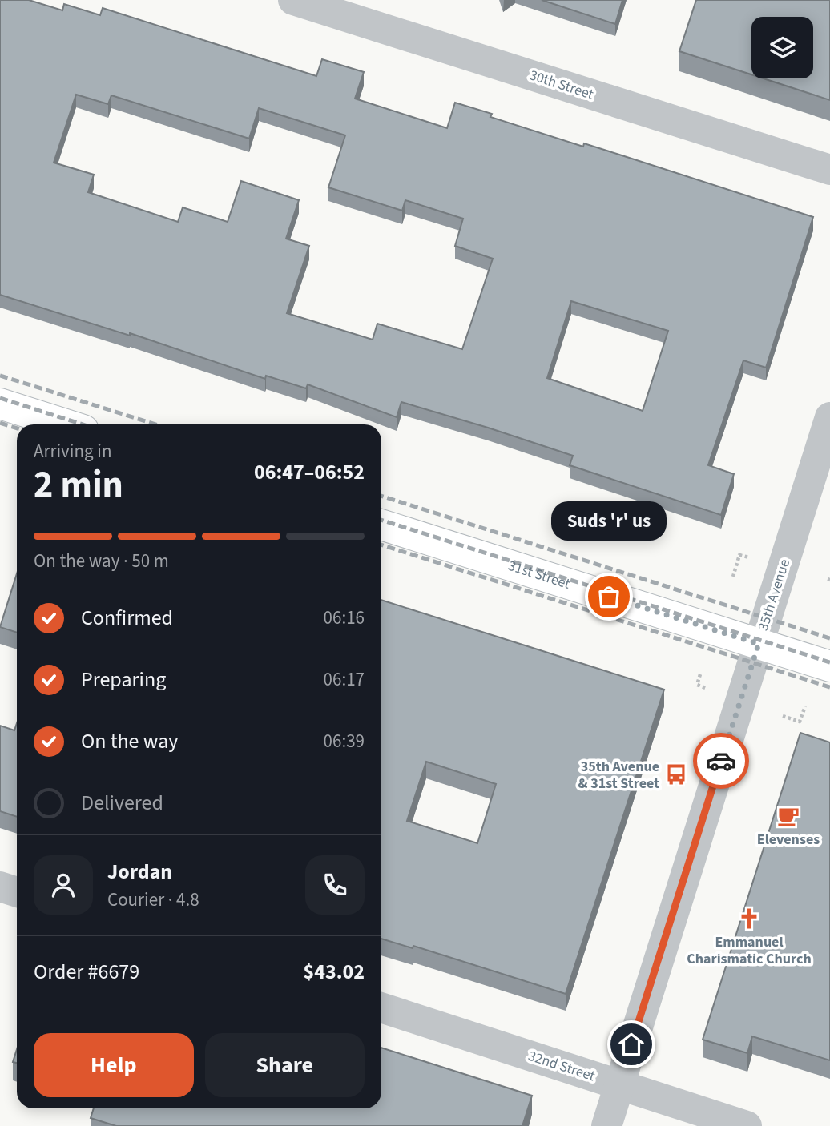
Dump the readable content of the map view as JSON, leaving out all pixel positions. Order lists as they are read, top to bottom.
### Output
{
  "streets": {
    "main road": ["31st Street"],
    "street": ["30th Street", "35th Avenue", "32nd Street"]
  },
  "crossings": [
    ["31st Street", "35th Avenue"],
    ["35th Avenue", "32nd Street"]
  ],
  "places": {
    "other": ["Suds 'r' us"],
    "bus stop": ["35th Avenue & 31st Street"],
    "cafe": ["Elevenses"],
    "church": ["Emmanuel Charismatic Church"]
  },
  "page": {
    "heading": ["2 min", "Arriving in", "06:47–06:52"],
    "panel": [
      "Jordan",
      "Courier · 4.8",
      "Order #6679",
      "$43.02"
    ],
    "bubble": "Suds 'r' us",
    "bar": "On the way · 50 m",
    "list": [
      ["Confirmed", "06:16"],
      ["Preparing", "06:17"],
      ["On the way", "06:39"],
      "Delivered"
    ],
    "buttons": ["Help", "Share"]
  }
}
